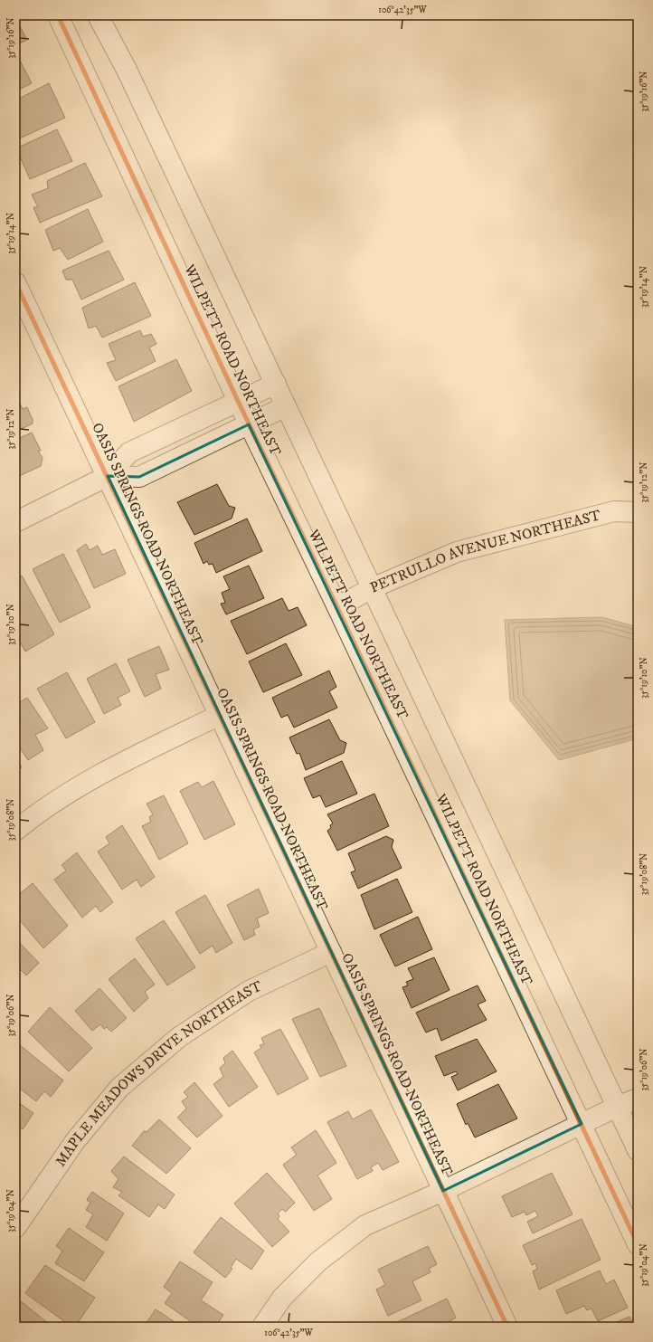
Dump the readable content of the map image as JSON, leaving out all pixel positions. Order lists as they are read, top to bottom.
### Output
{
  "streets": {
    "street": [
      "WILPETT ROAD NORTHEAST",
      "OASIS SPRINGS ROAD NORTHEAST",
      "PETRULLO AVENUE NORTHEAST",
      "MAPLE MEADOWS DRIVE NORTHEAST"
    ]
  },
  "crossings": [
    ["WILPETT ROAD NORTHEAST", "PETRULLO AVENUE NORTHEAST"],
    ["OASIS SPRINGS ROAD NORTHEAST", "MAPLE MEADOWS DRIVE NORTHEAST"]
  ],
  "coordinates": [
    "106°42'35\"W",
    "35°19'16\"N",
    "35°19'14\"N",
    "35°19'12\"N",
    "35°19'10\"N",
    "35°19'08\"N",
    "35°19'06\"N",
    "35°19'04\"N"
  ]
}
